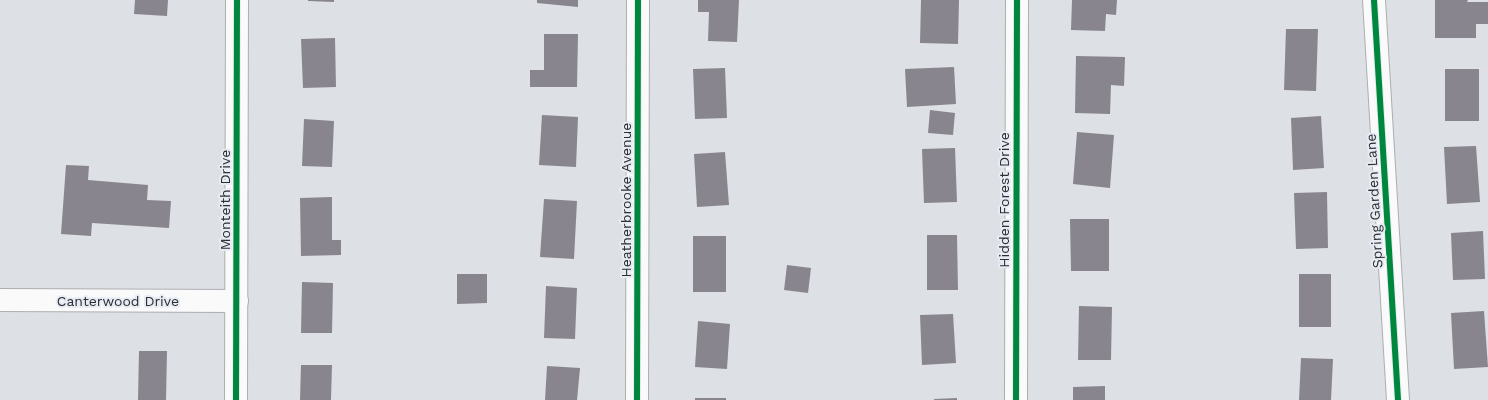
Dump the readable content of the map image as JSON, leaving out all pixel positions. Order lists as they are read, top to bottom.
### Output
{
  "streets": {
    "street": [
      "Monteith Drive",
      "Heatherbrooke Avenue",
      "Hidden Forest Drive",
      "Spring Garden Lane",
      "Canterwood Drive"
    ]
  },
  "crossings": [
    ["Monteith Drive", "Canterwood Drive"]
  ]
}
